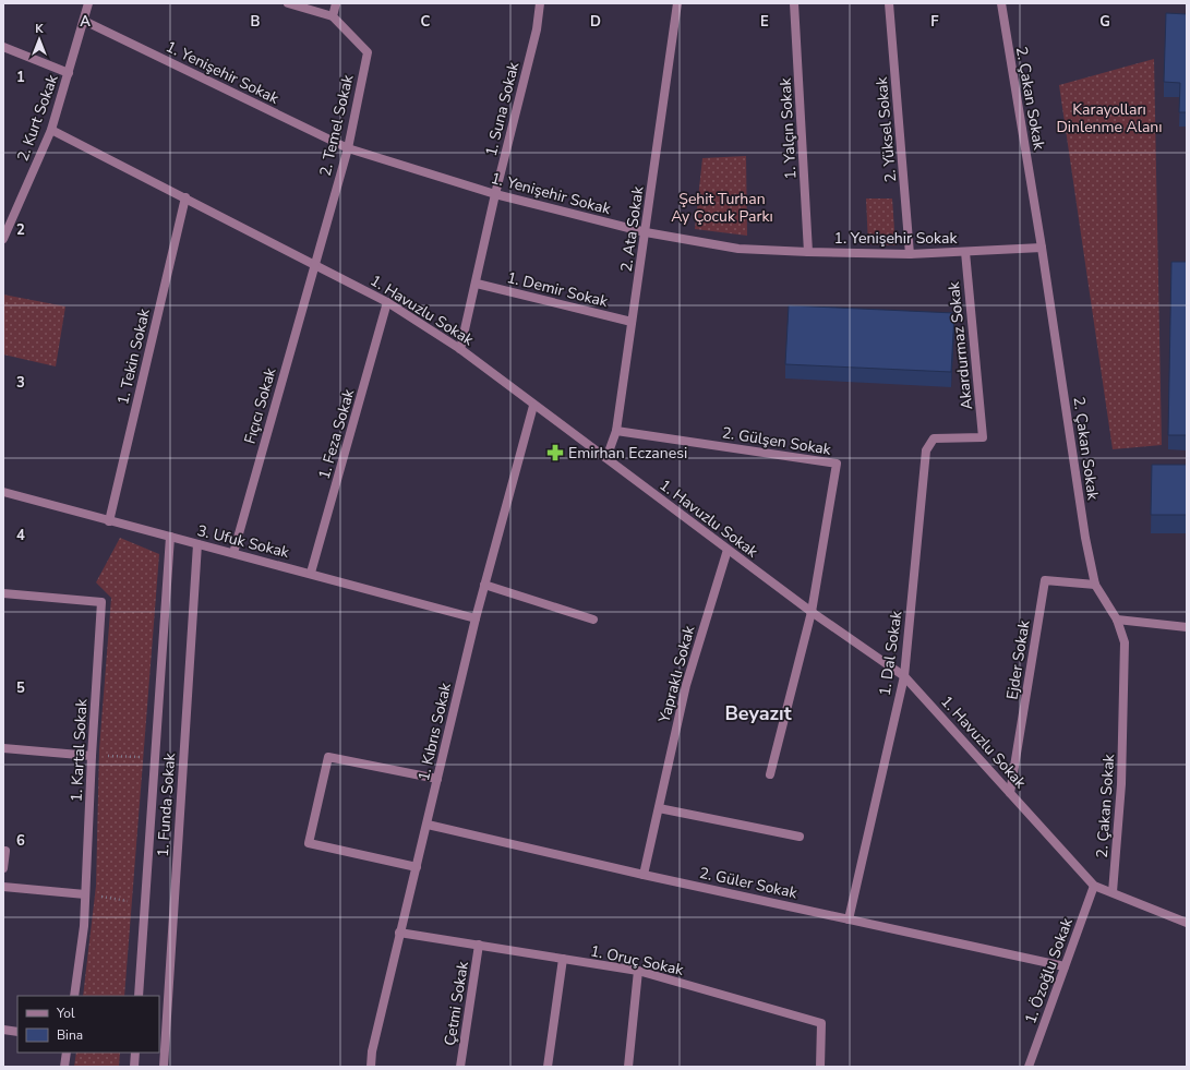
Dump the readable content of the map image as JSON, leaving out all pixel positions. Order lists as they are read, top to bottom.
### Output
{
  "streets": {
    "street": [
      "1. Yenişehir Sokak",
      "2. Çakan Sokak",
      "1. Suna Sokak",
      "2. Kurt Sokak",
      "2. Temel Sokak",
      "1. Yalçın Sokak",
      "2. Yüksel Sokak",
      "2. Ata Sokak",
      "1. Demir Sokak",
      "1. Havuzlu Sokak",
      "Akardurmaz Sokak",
      "1. Tekin Sokak",
      "Fıçıcı Sokak",
      "1. Feza Sokak",
      "2. Gülşen Sokak",
      "3. Ufuk Sokak",
      "1. Dal Sokak",
      "Ejder Sokak",
      "Yapraklı Sokak",
      "1. Kıbrıs Sokak",
      "1. Kartal Sokak",
      "1. Funda Sokak",
      "2. Güler Sokak",
      "1. Oruç Sokak",
      "1. Özoğlu Sokak",
      "Çetmi Sokak"
    ]
  },
  "crossings": [
    ["1. Yenişehir Sokak", "2. Çakan Sokak"],
    ["1. Yenişehir Sokak", "1. Suna Sokak"],
    ["1. Yenişehir Sokak", "2. Kurt Sokak"],
    ["1. Yenişehir Sokak", "2. Temel Sokak"],
    ["1. Yenişehir Sokak", "1. Yalçın Sokak"],
    ["1. Yenişehir Sokak", "2. Yüksel Sokak"],
    ["1. Yenişehir Sokak", "2. Ata Sokak"],
    ["1. Yenişehir Sokak", "Akardurmaz Sokak"],
    ["2. Çakan Sokak", "1. Havuzlu Sokak"],
    ["2. Çakan Sokak", "Ejder Sokak"],
    ["1. Suna Sokak", "1. Demir Sokak"],
    ["1. Suna Sokak", "1. Havuzlu Sokak"],
    ["2. Kurt Sokak", "1. Havuzlu Sokak"],
    ["2. Temel Sokak", "1. Havuzlu Sokak"],
    ["2. Temel Sokak", "Fıçıcı Sokak"],
    ["2. Ata Sokak", "1. Demir Sokak"],
    ["2. Ata Sokak", "1. Havuzlu Sokak"],
    ["2. Ata Sokak", "2. Gülşen Sokak"],
    ["1. Havuzlu Sokak", "1. Tekin Sokak"],
    ["1. Havuzlu Sokak", "Fıçıcı Sokak"],
    ["1. Havuzlu Sokak", "1. Feza Sokak"],
    ["1. Havuzlu Sokak", "2. Gülşen Sokak"],
    ["1. Havuzlu Sokak", "1. Dal Sokak"],
    ["1. Havuzlu Sokak", "Ejder Sokak"],
    ["1. Havuzlu Sokak", "Yapraklı Sokak"],
    ["1. Havuzlu Sokak", "1. Kıbrıs Sokak"],
    ["1. Havuzlu Sokak", "1. Özoğlu Sokak"],
    ["Akardurmaz Sokak", "1. Dal Sokak"],
    ["1. Tekin Sokak", "3. Ufuk Sokak"],
    ["Fıçıcı Sokak", "3. Ufuk Sokak"],
    ["1. Feza Sokak", "3. Ufuk Sokak"],
    ["3. Ufuk Sokak", "1. Kıbrıs Sokak"],
    ["3. Ufuk Sokak", "1. Funda Sokak"],
    ["1. Dal Sokak", "2. Güler Sokak"],
    ["Yapraklı Sokak", "2. Güler Sokak"],
    ["1. Kıbrıs Sokak", "2. Güler Sokak"],
    ["1. Kıbrıs Sokak", "1. Oruç Sokak"],
    ["2. Güler Sokak", "1. Özoğlu Sokak"],
    ["1. Oruç Sokak", "Çetmi Sokak"]
  ],
  "districts": ["Beyazıt"],
  "parks": ["Karayolları Dinlenme Alanı", "Şehit Turhan Ay Çocuk Parkı"],
  "places": {
    "pharmacy": ["Emirhan Eczanesi"]
  },
  "legend": ["Yol", "Bina"],
  "north": "top",
  "grid": {
    "columns": [
      "A",
      "B",
      "C",
      "D",
      "E",
      "F",
      "G"
    ],
    "rows": [
      "1",
      "2",
      "3",
      "4",
      "5",
      "6"
    ]
  }
}
